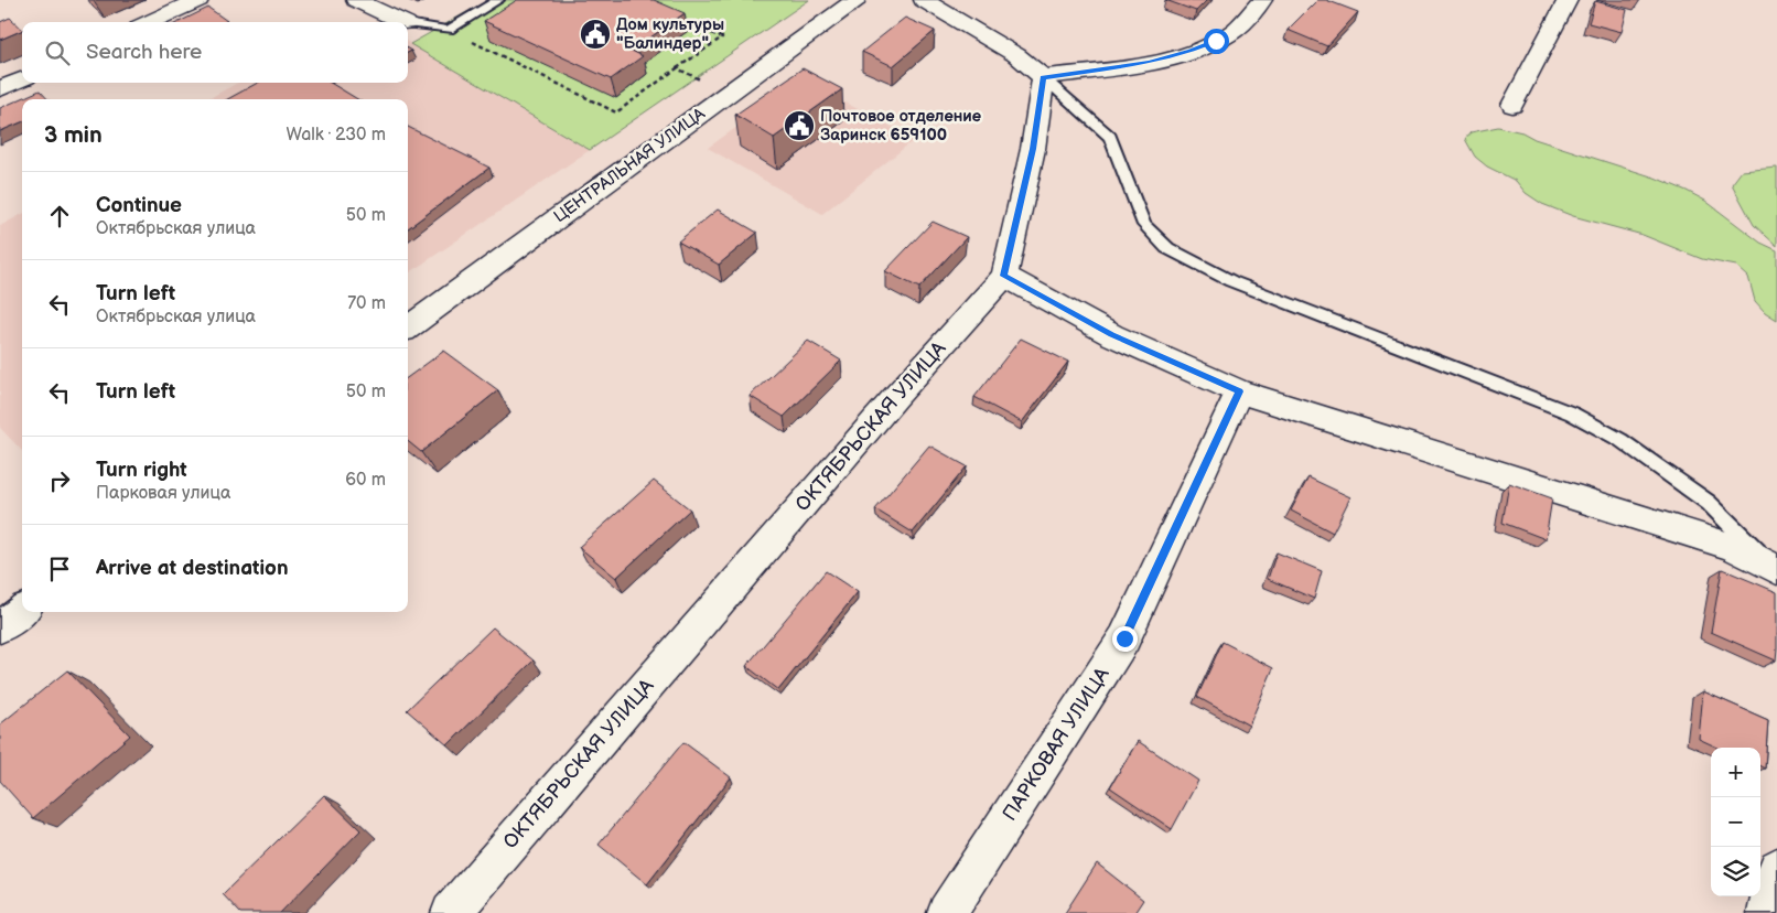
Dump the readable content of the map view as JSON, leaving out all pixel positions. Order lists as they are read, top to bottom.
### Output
{
  "streets": {
    "street": ["ЦЕНТРАЛЬНАЯ УЛИЦА", "ОКТЯБРЬСКАЯ УЛИЦА", "ПАРКОВАЯ УЛИЦА"]
  },
  "places": {
    "public building": ["Дом культуры \"Балиндер\"", "Почтовое отделение Заринск 659100"]
  },
  "page": {
    "search": "Search here",
    "heading": ["3 min", "Walk · 230 m"],
    "list": [
      ["Continue", "Октябрьская улица", "50 m"],
      ["Turn left", "Октябрьская улица", "70 m"],
      ["Turn left", "50 m"],
      ["Turn right", "Парковая улица", "60 m"],
      "Arrive at destination"
    ],
    "map_buttons": ["+", "−"]
  }
}
